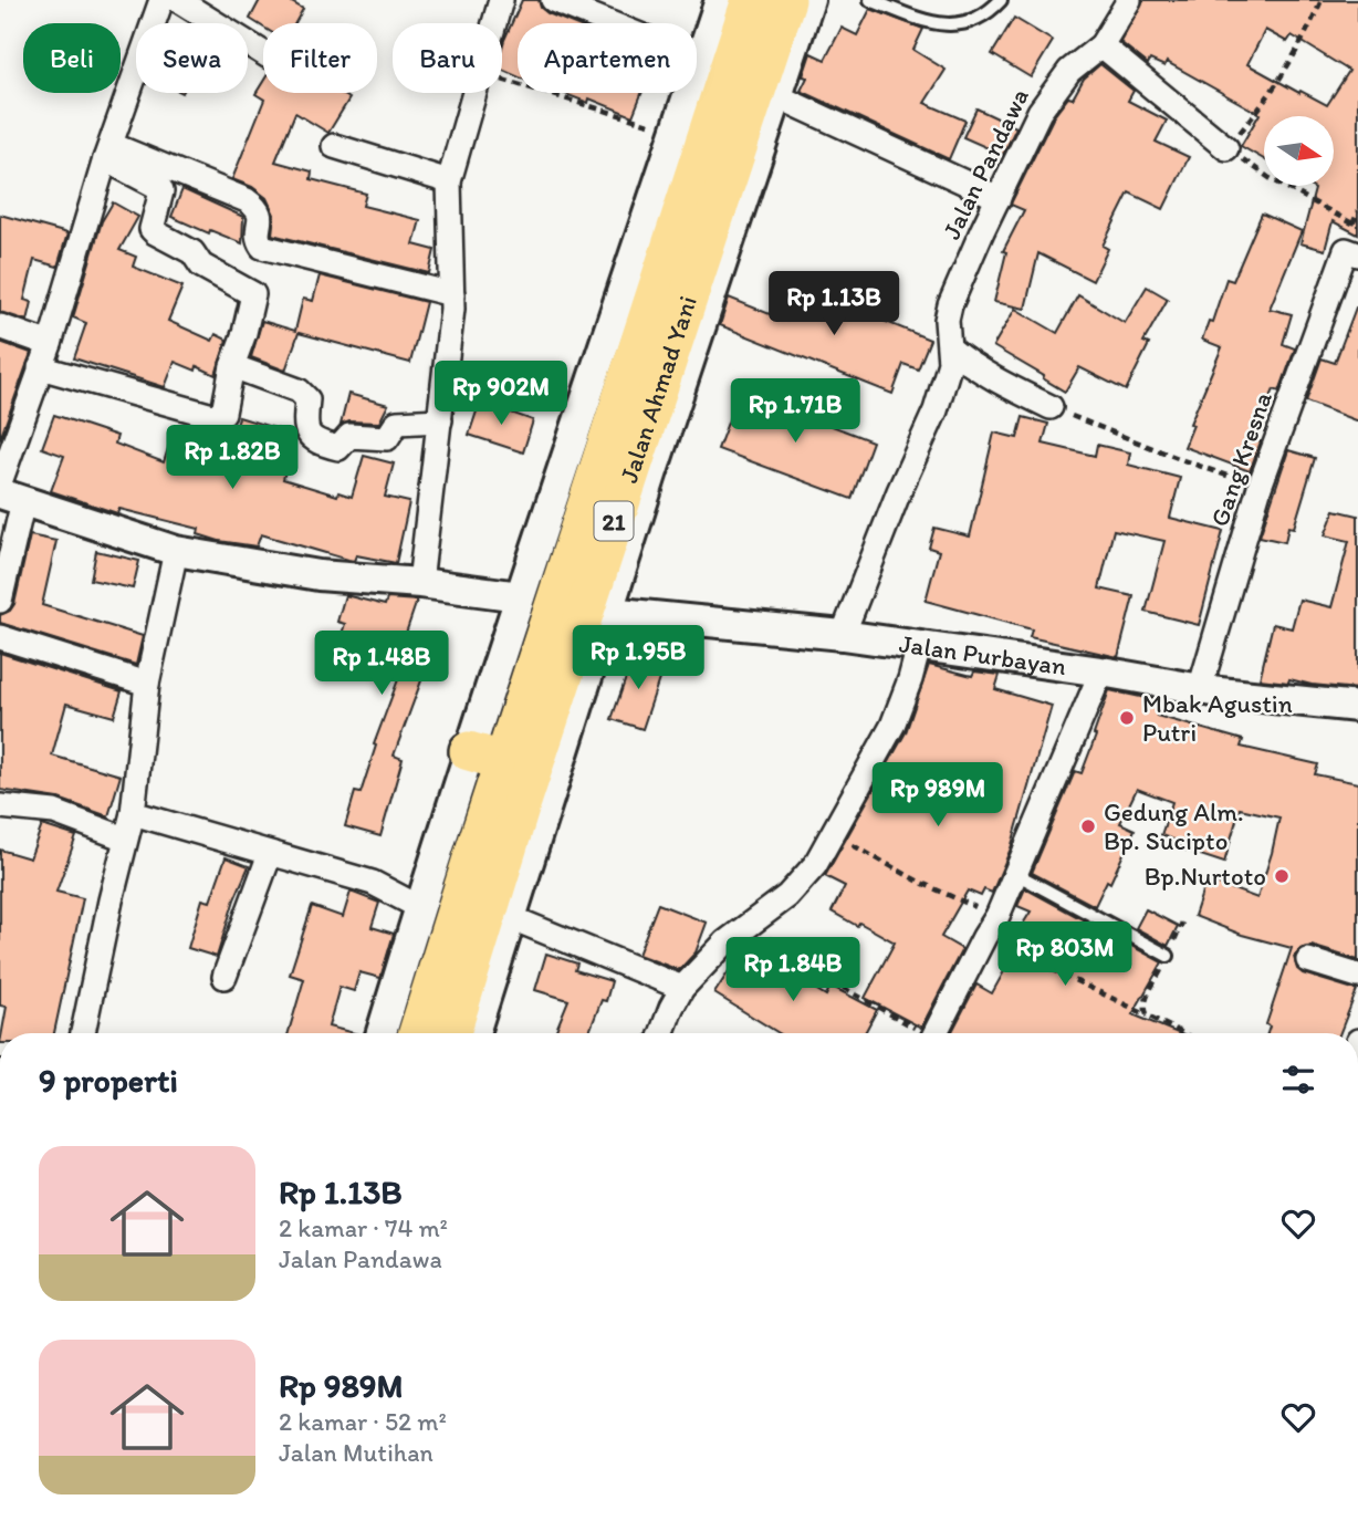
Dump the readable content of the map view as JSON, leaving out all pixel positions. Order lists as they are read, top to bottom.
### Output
{
  "streets": {
    "highway": ["Jalan Ahmad Yani", "21"],
    "street": ["Jalan Pandawa", "Gang Kresna", "Jalan Purbayan"]
  },
  "crossings": [
    ["Jalan Pandawa", "Jalan Purbayan"],
    ["Gang Kresna", "Jalan Purbayan"]
  ],
  "places": ["Mbak Agustin Putri", "Gedung Alm. Bp. Sucipto", "Bp.Nurtoto"],
  "north": "right",
  "page": {
    "chip": [
      "Beli",
      "Sewa",
      "Filter",
      "Baru",
      "Apartemen"
    ],
    "price": [
      "Rp 1.13B",
      "Rp 902M",
      "Rp 1.71B",
      "Rp 1.82B",
      "Rp 1.95B",
      "Rp 1.48B",
      "Rp 989M",
      "Rp 803M",
      "Rp 1.84B"
    ],
    "heading": "9 properti",
    "list": [
      {
        "name": "Rp 1.13B",
        "note": "2 kamar · 74 m² · Jalan Pandawa"
      },
      {
        "name": "Rp 989M",
        "note": "2 kamar · 52 m² · Jalan Mutihan"
      }
    ]
  }
}
